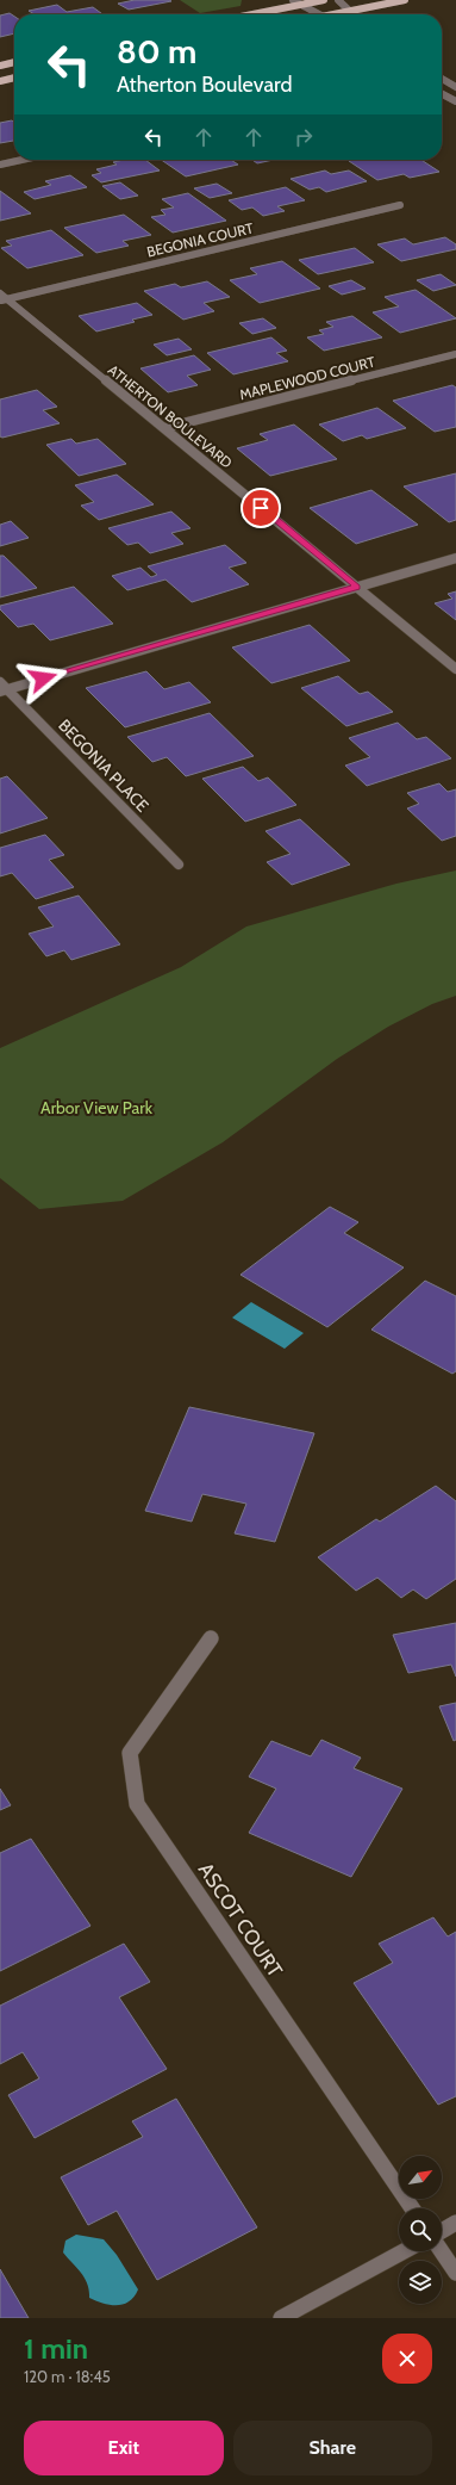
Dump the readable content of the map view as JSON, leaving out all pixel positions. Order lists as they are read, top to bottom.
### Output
{
  "streets": {
    "street": [
      "BEGONIA COURT",
      "MAPLEWOOD COURT",
      "ATHERTON BOULEVARD",
      "BEGONIA PLACE",
      "ASCOT COURT"
    ]
  },
  "crossings": [
    ["BEGONIA COURT", "ATHERTON BOULEVARD"],
    ["MAPLEWOOD COURT", "ATHERTON BOULEVARD"]
  ],
  "parks": ["Arbor View Park"],
  "north": "top right",
  "page": {
    "turn": ["80 m", "Atherton Boulevard"],
    "heading": ["1 min", "120 m · 18:45"],
    "buttons": ["Exit", "Share"]
  }
}
